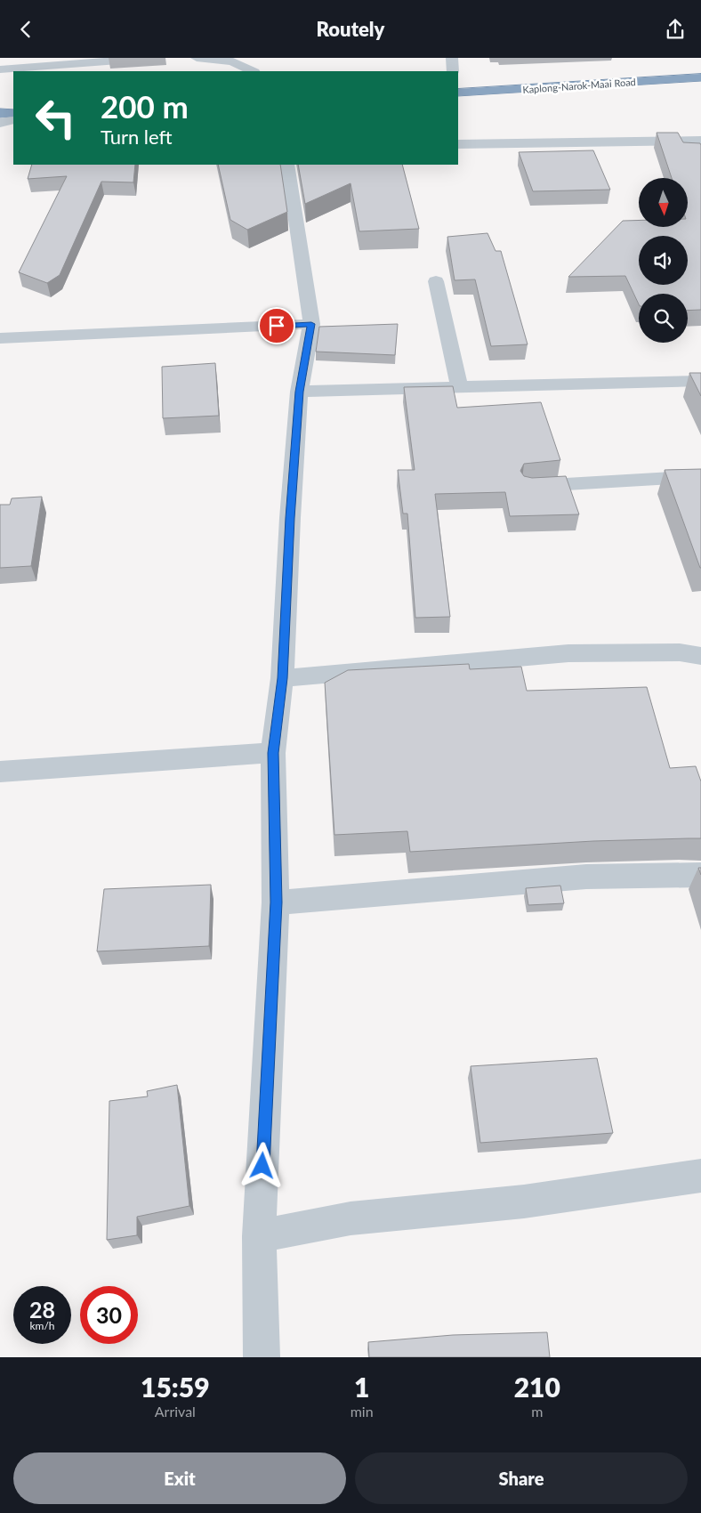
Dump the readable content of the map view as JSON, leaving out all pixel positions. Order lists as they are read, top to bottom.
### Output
{
  "streets": {
    "highway": ["Kaplong-Narok-Maai Road"]
  },
  "north": "bottom",
  "page": {
    "header": "Routely",
    "turn": ["200 m", "Turn left"],
    "speed": "28 km/h",
    "limit": "30",
    "eta": [
      "15:59",
      "Arrival",
      "1",
      "min",
      "210",
      "m"
    ],
    "buttons": ["Exit", "Share"]
  }
}
